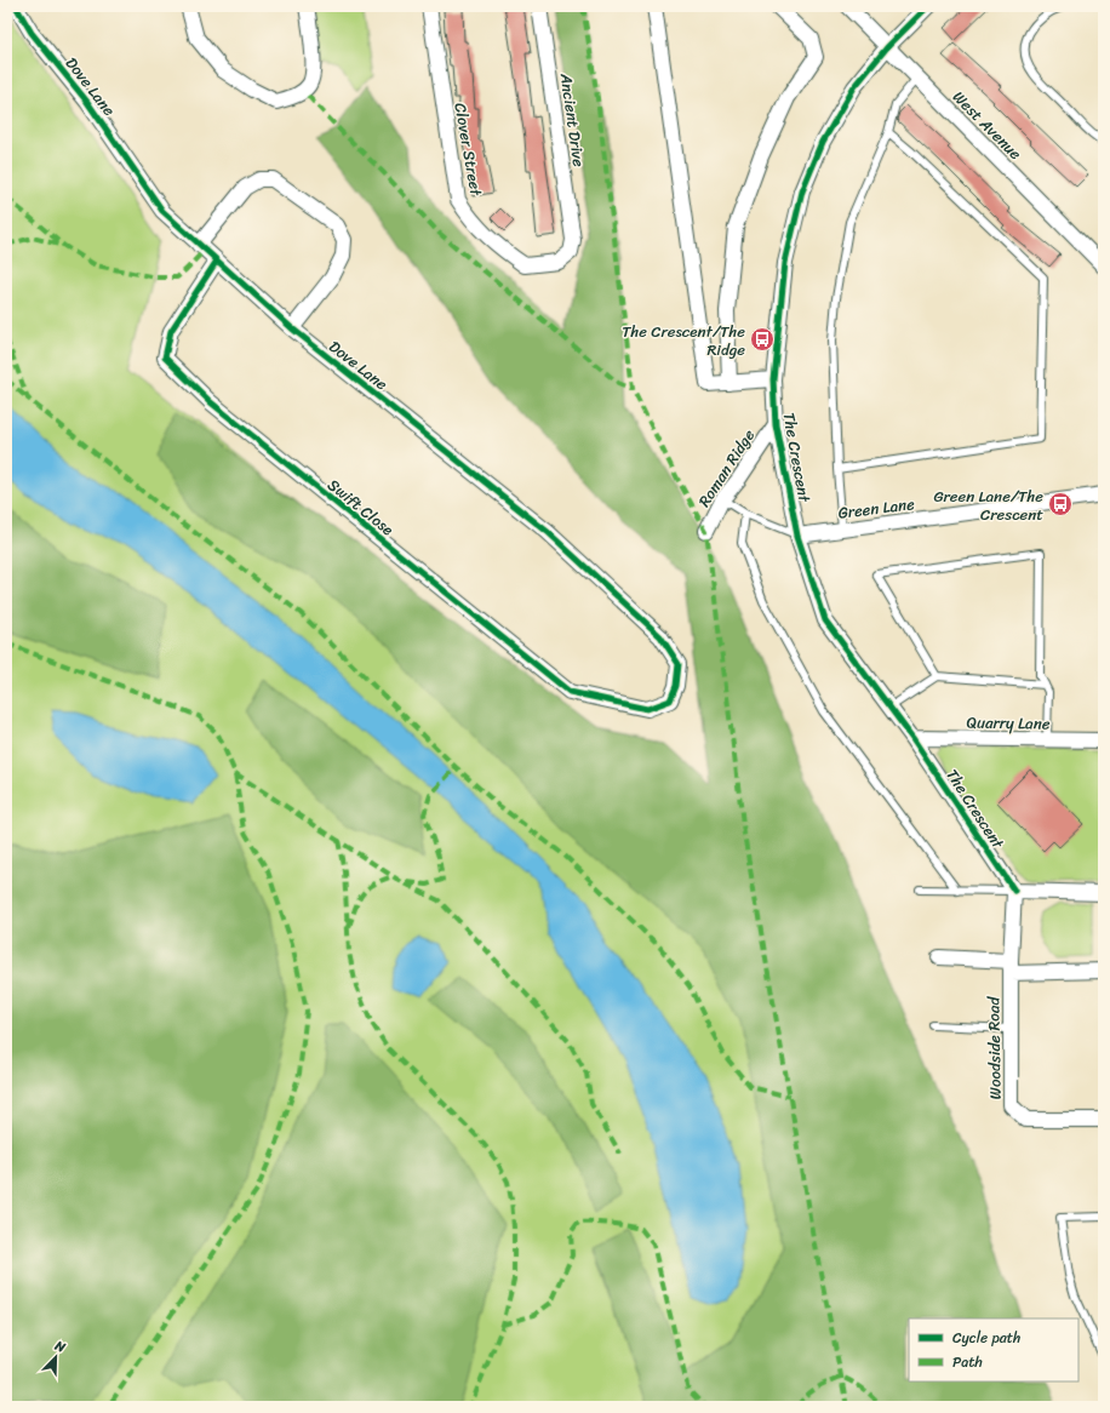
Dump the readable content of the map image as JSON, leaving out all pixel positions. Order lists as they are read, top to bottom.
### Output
{
  "streets": {
    "street": [
      "Dove Lane",
      "Ancient Drive",
      "West Avenue",
      "Clover Street",
      "The Crescent",
      "Roman Ridge",
      "Swift Close",
      "Green Lane",
      "Quarry Lane",
      "Woodside Road"
    ]
  },
  "crossings": [
    ["Dove Lane", "Swift Close"],
    ["Ancient Drive", "Clover Street"],
    ["West Avenue", "The Crescent"],
    ["The Crescent", "Roman Ridge"],
    ["The Crescent", "Green Lane"],
    ["The Crescent", "Quarry Lane"],
    ["The Crescent", "Woodside Road"]
  ],
  "places": {
    "bus stop": ["The Crescent/The Ridge", "Green Lane/The Crescent"]
  },
  "legend": ["Cycle path", "Path"],
  "north": "top right"
}
